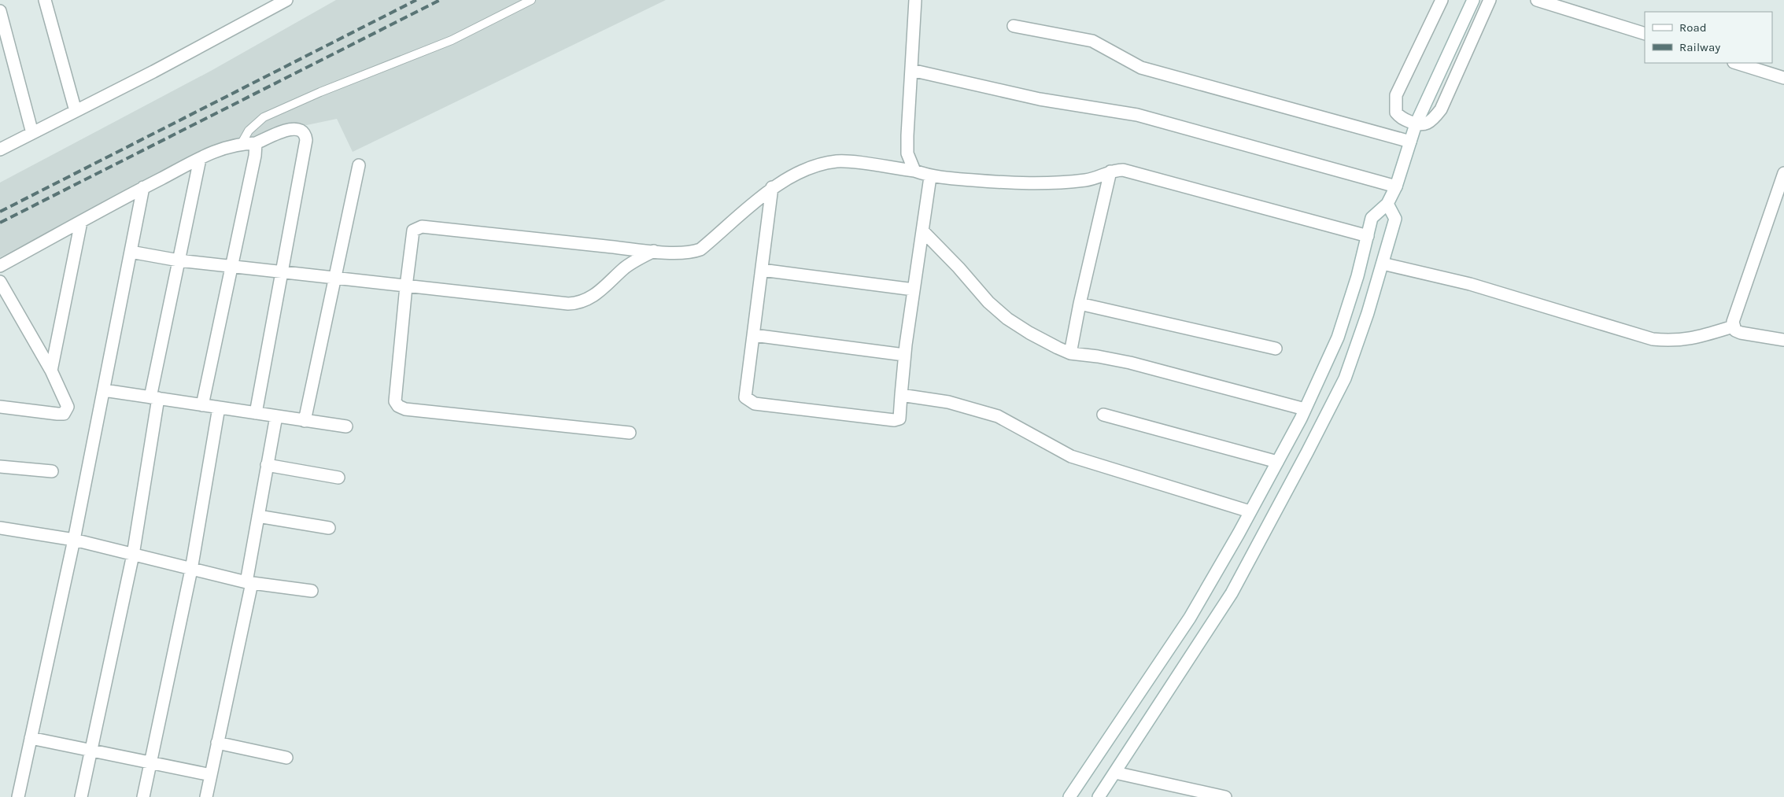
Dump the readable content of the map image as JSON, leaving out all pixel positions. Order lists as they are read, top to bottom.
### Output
{
  "legend": ["Road", "Railway"]
}
